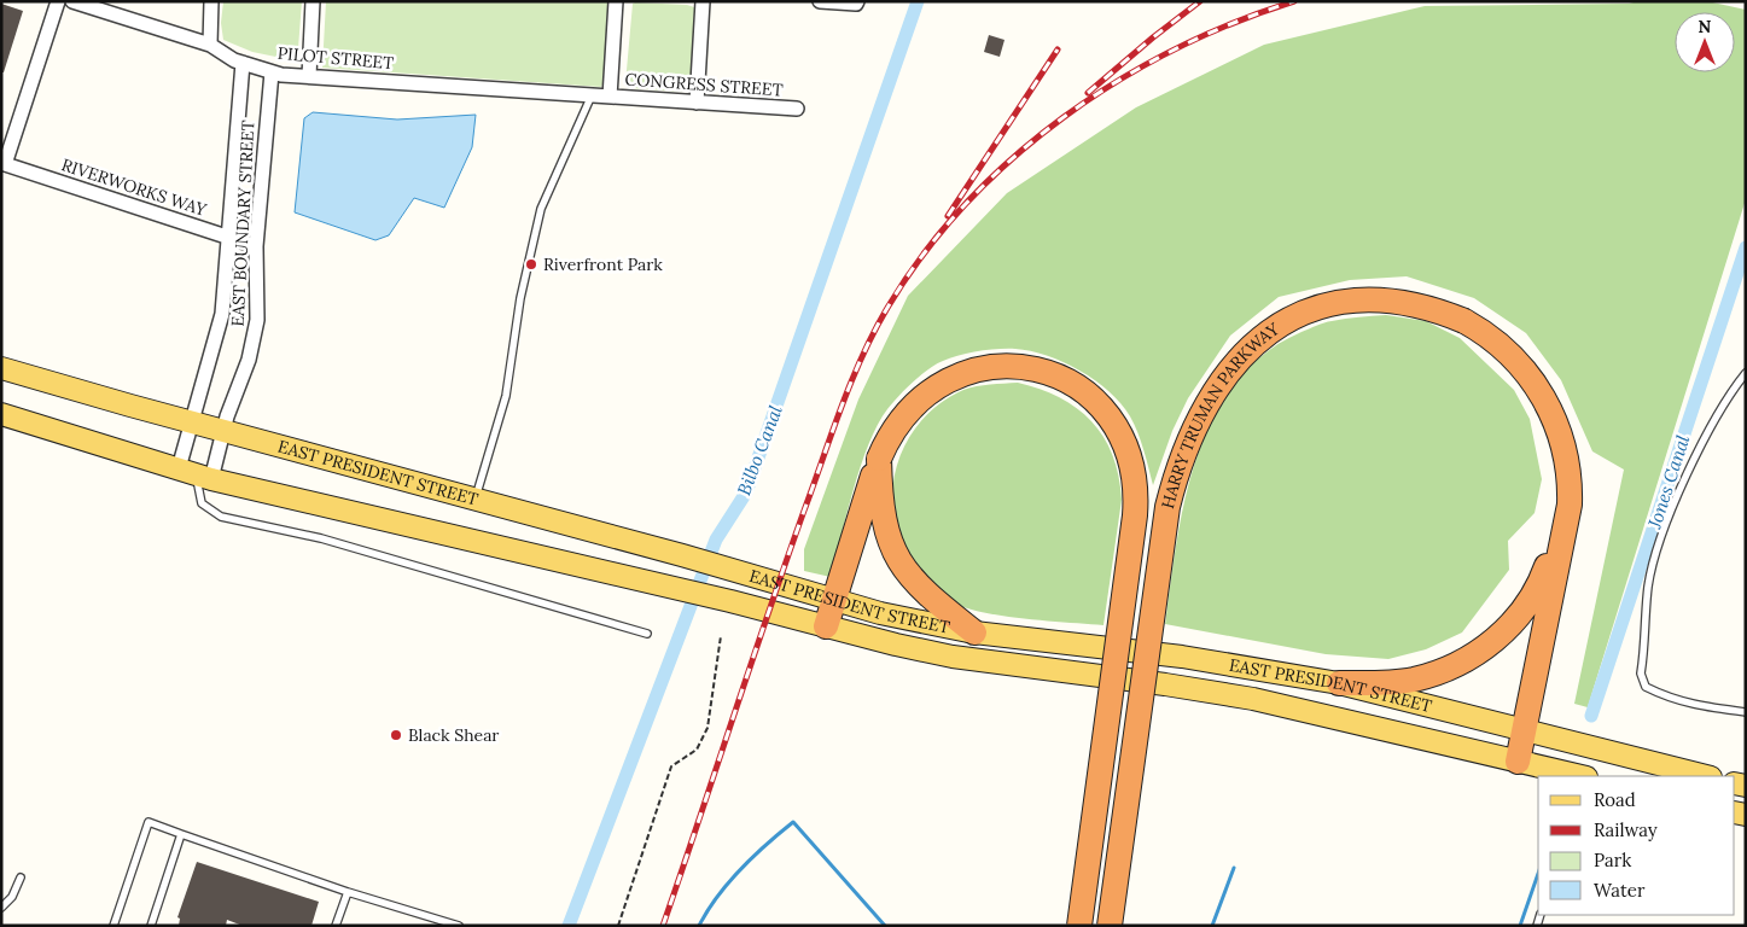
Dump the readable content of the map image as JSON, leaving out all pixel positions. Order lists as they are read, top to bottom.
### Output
{
  "streets": {
    "highway": ["HARRY TRUMAN PARKWAY"],
    "main road": ["EAST PRESIDENT STREET"],
    "street": [
      "PILOT STREET",
      "CONGRESS STREET",
      "RIVERWORKS WAY",
      "EAST BOUNDARY STREET"
    ]
  },
  "crossings": [
    ["PILOT STREET", "CONGRESS STREET"],
    ["PILOT STREET", "EAST BOUNDARY STREET"],
    ["RIVERWORKS WAY", "EAST BOUNDARY STREET"],
    ["EAST BOUNDARY STREET", "EAST PRESIDENT STREET"],
    ["HARRY TRUMAN PARKWAY", "EAST PRESIDENT STREET"]
  ],
  "water": ["Bilbo Canal", "Jones Canal"],
  "places": ["Riverfront Park", "Black Shear"],
  "legend": [
    "Road",
    "Railway",
    "Park",
    "Water"
  ],
  "north": "top"
}
